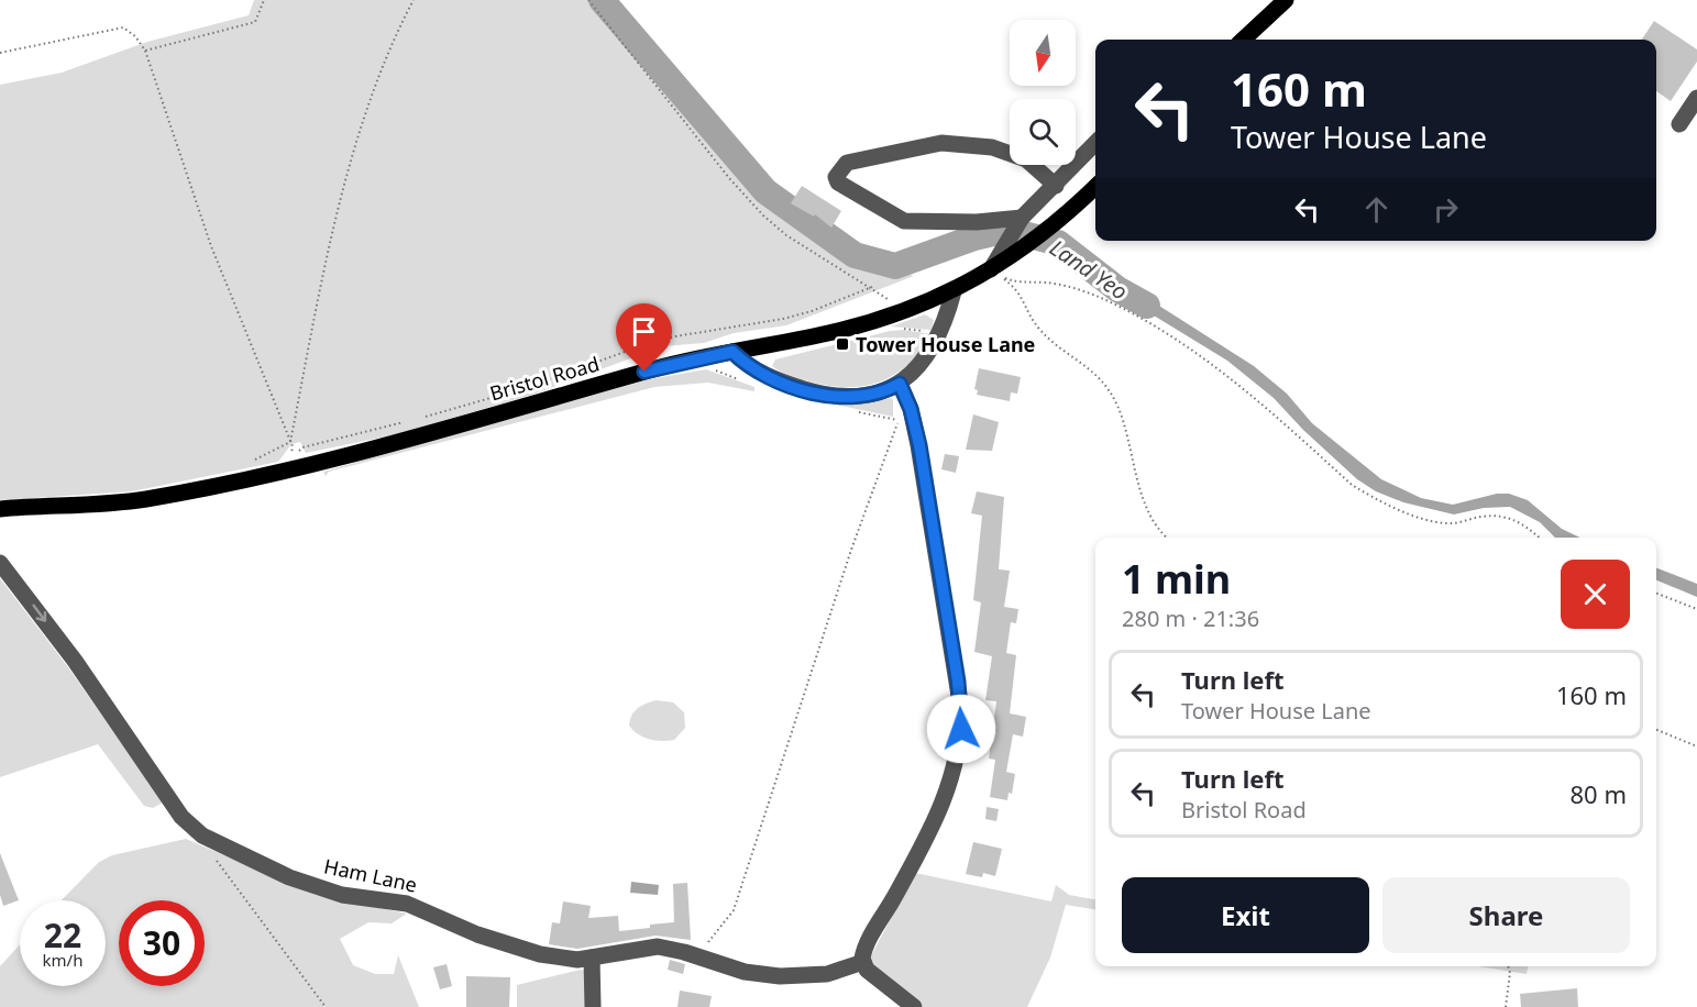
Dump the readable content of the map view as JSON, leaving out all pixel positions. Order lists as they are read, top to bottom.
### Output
{
  "streets": {
    "main road": ["Bristol Road"],
    "street": ["Ham Lane"]
  },
  "water": ["Land Yeo"],
  "places": {
    "transit": ["Tower House Lane"]
  },
  "north": "bottom",
  "page": {
    "turn": ["160 m", "Tower House Lane"],
    "heading": ["1 min", "280 m · 21:36"],
    "list": [
      {
        "name": "Turn left",
        "note": "Tower House Lane",
        "value": "160 m"
      },
      {
        "name": "Turn left",
        "note": "Bristol Road",
        "value": "80 m"
      }
    ],
    "buttons": ["Exit", "Share"],
    "speed": "22 km/h",
    "limit": "30"
  }
}
